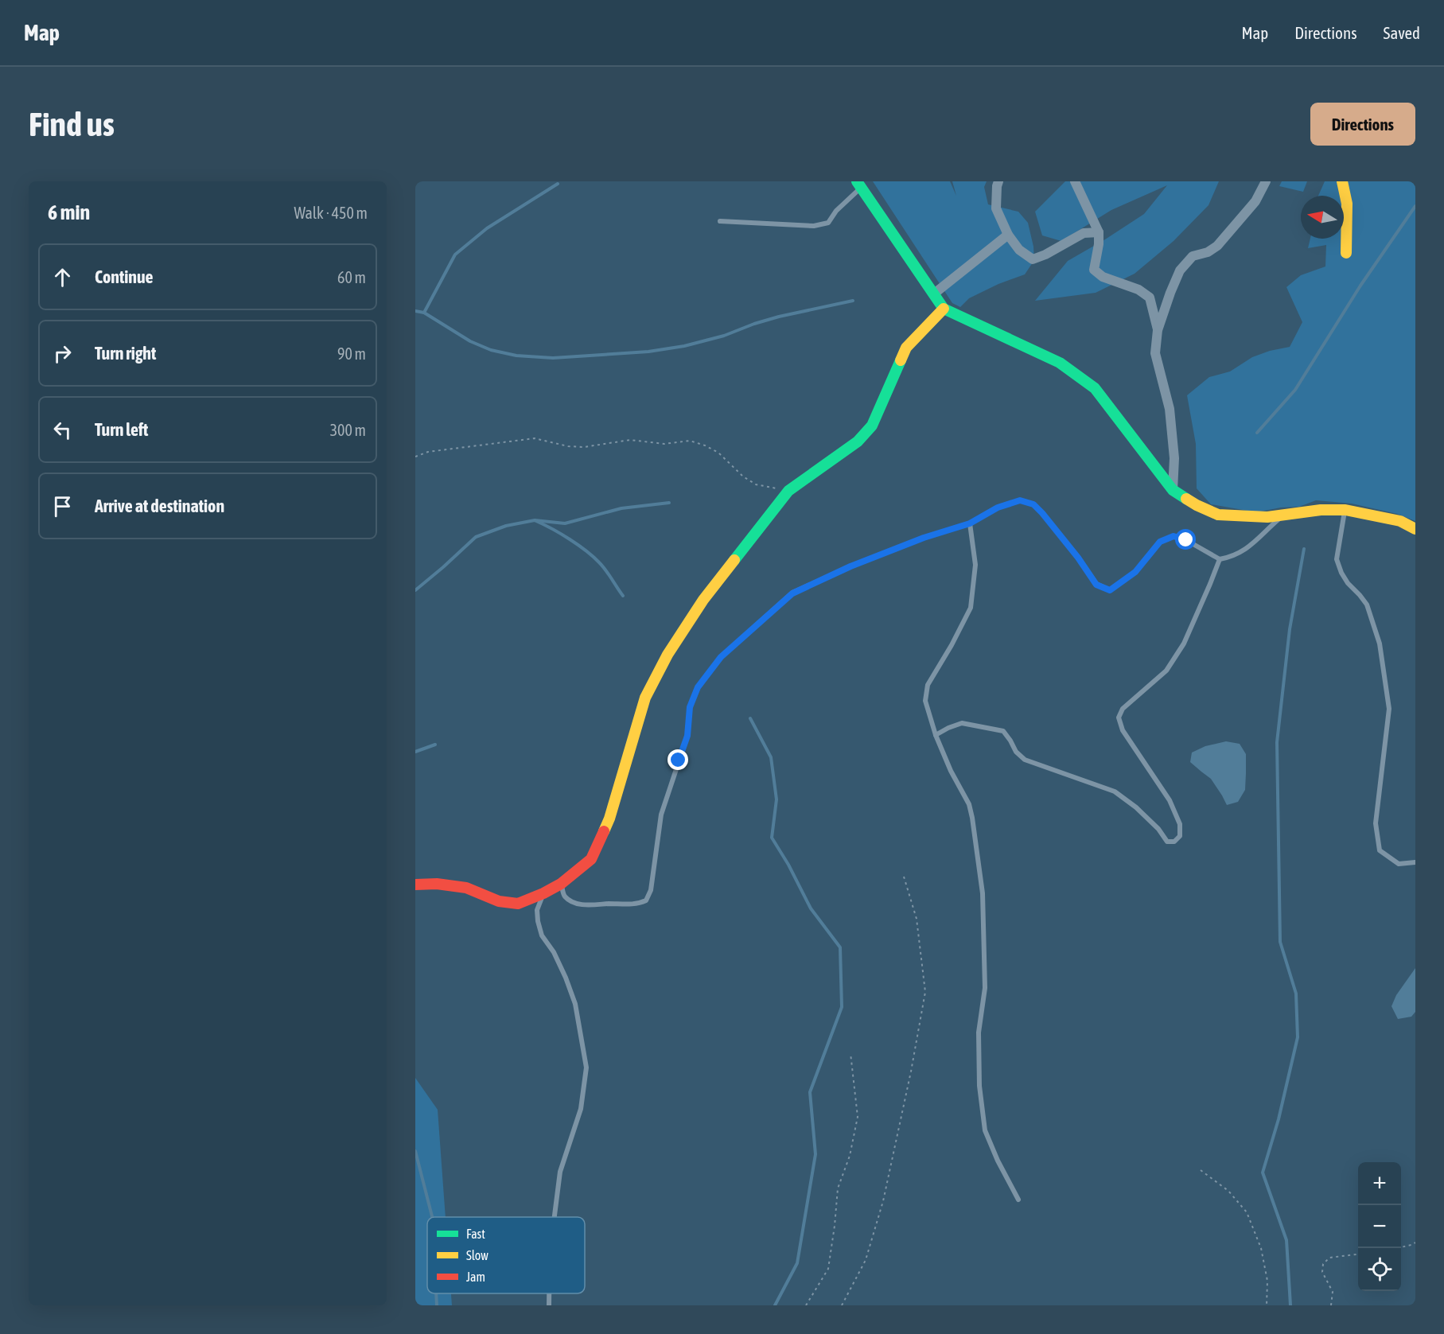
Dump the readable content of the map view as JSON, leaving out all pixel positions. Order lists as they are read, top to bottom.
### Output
{
  "legend": ["Fast", "Slow", "Jam"],
  "north": "left",
  "page": {
    "header": "Map",
    "nav": ["Map", "Directions", "Saved"],
    "buttons": "Directions",
    "title": "Find us",
    "heading": ["6 min", "Walk · 450 m"],
    "list": [
      ["Continue", "60 m"],
      ["Turn right", "90 m"],
      ["Turn left", "300 m"],
      "Arrive at destination"
    ],
    "map_buttons": ["+", "−"]
  }
}
